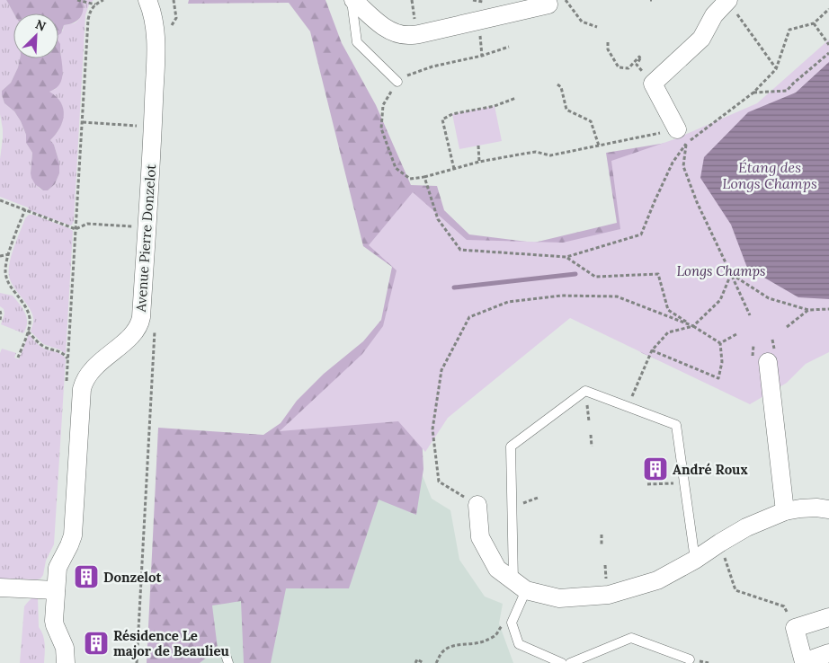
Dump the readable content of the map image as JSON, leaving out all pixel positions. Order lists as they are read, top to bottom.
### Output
{
  "streets": {
    "street": ["Avenue Pierre Donzelot"]
  },
  "water": ["Étang des Longs Champs"],
  "parks": ["Longs Champs"],
  "places": {
    "building": ["André Roux", "Donzelot", "Résidence Le major de Beaulieu"]
  },
  "north": "top right"
}
